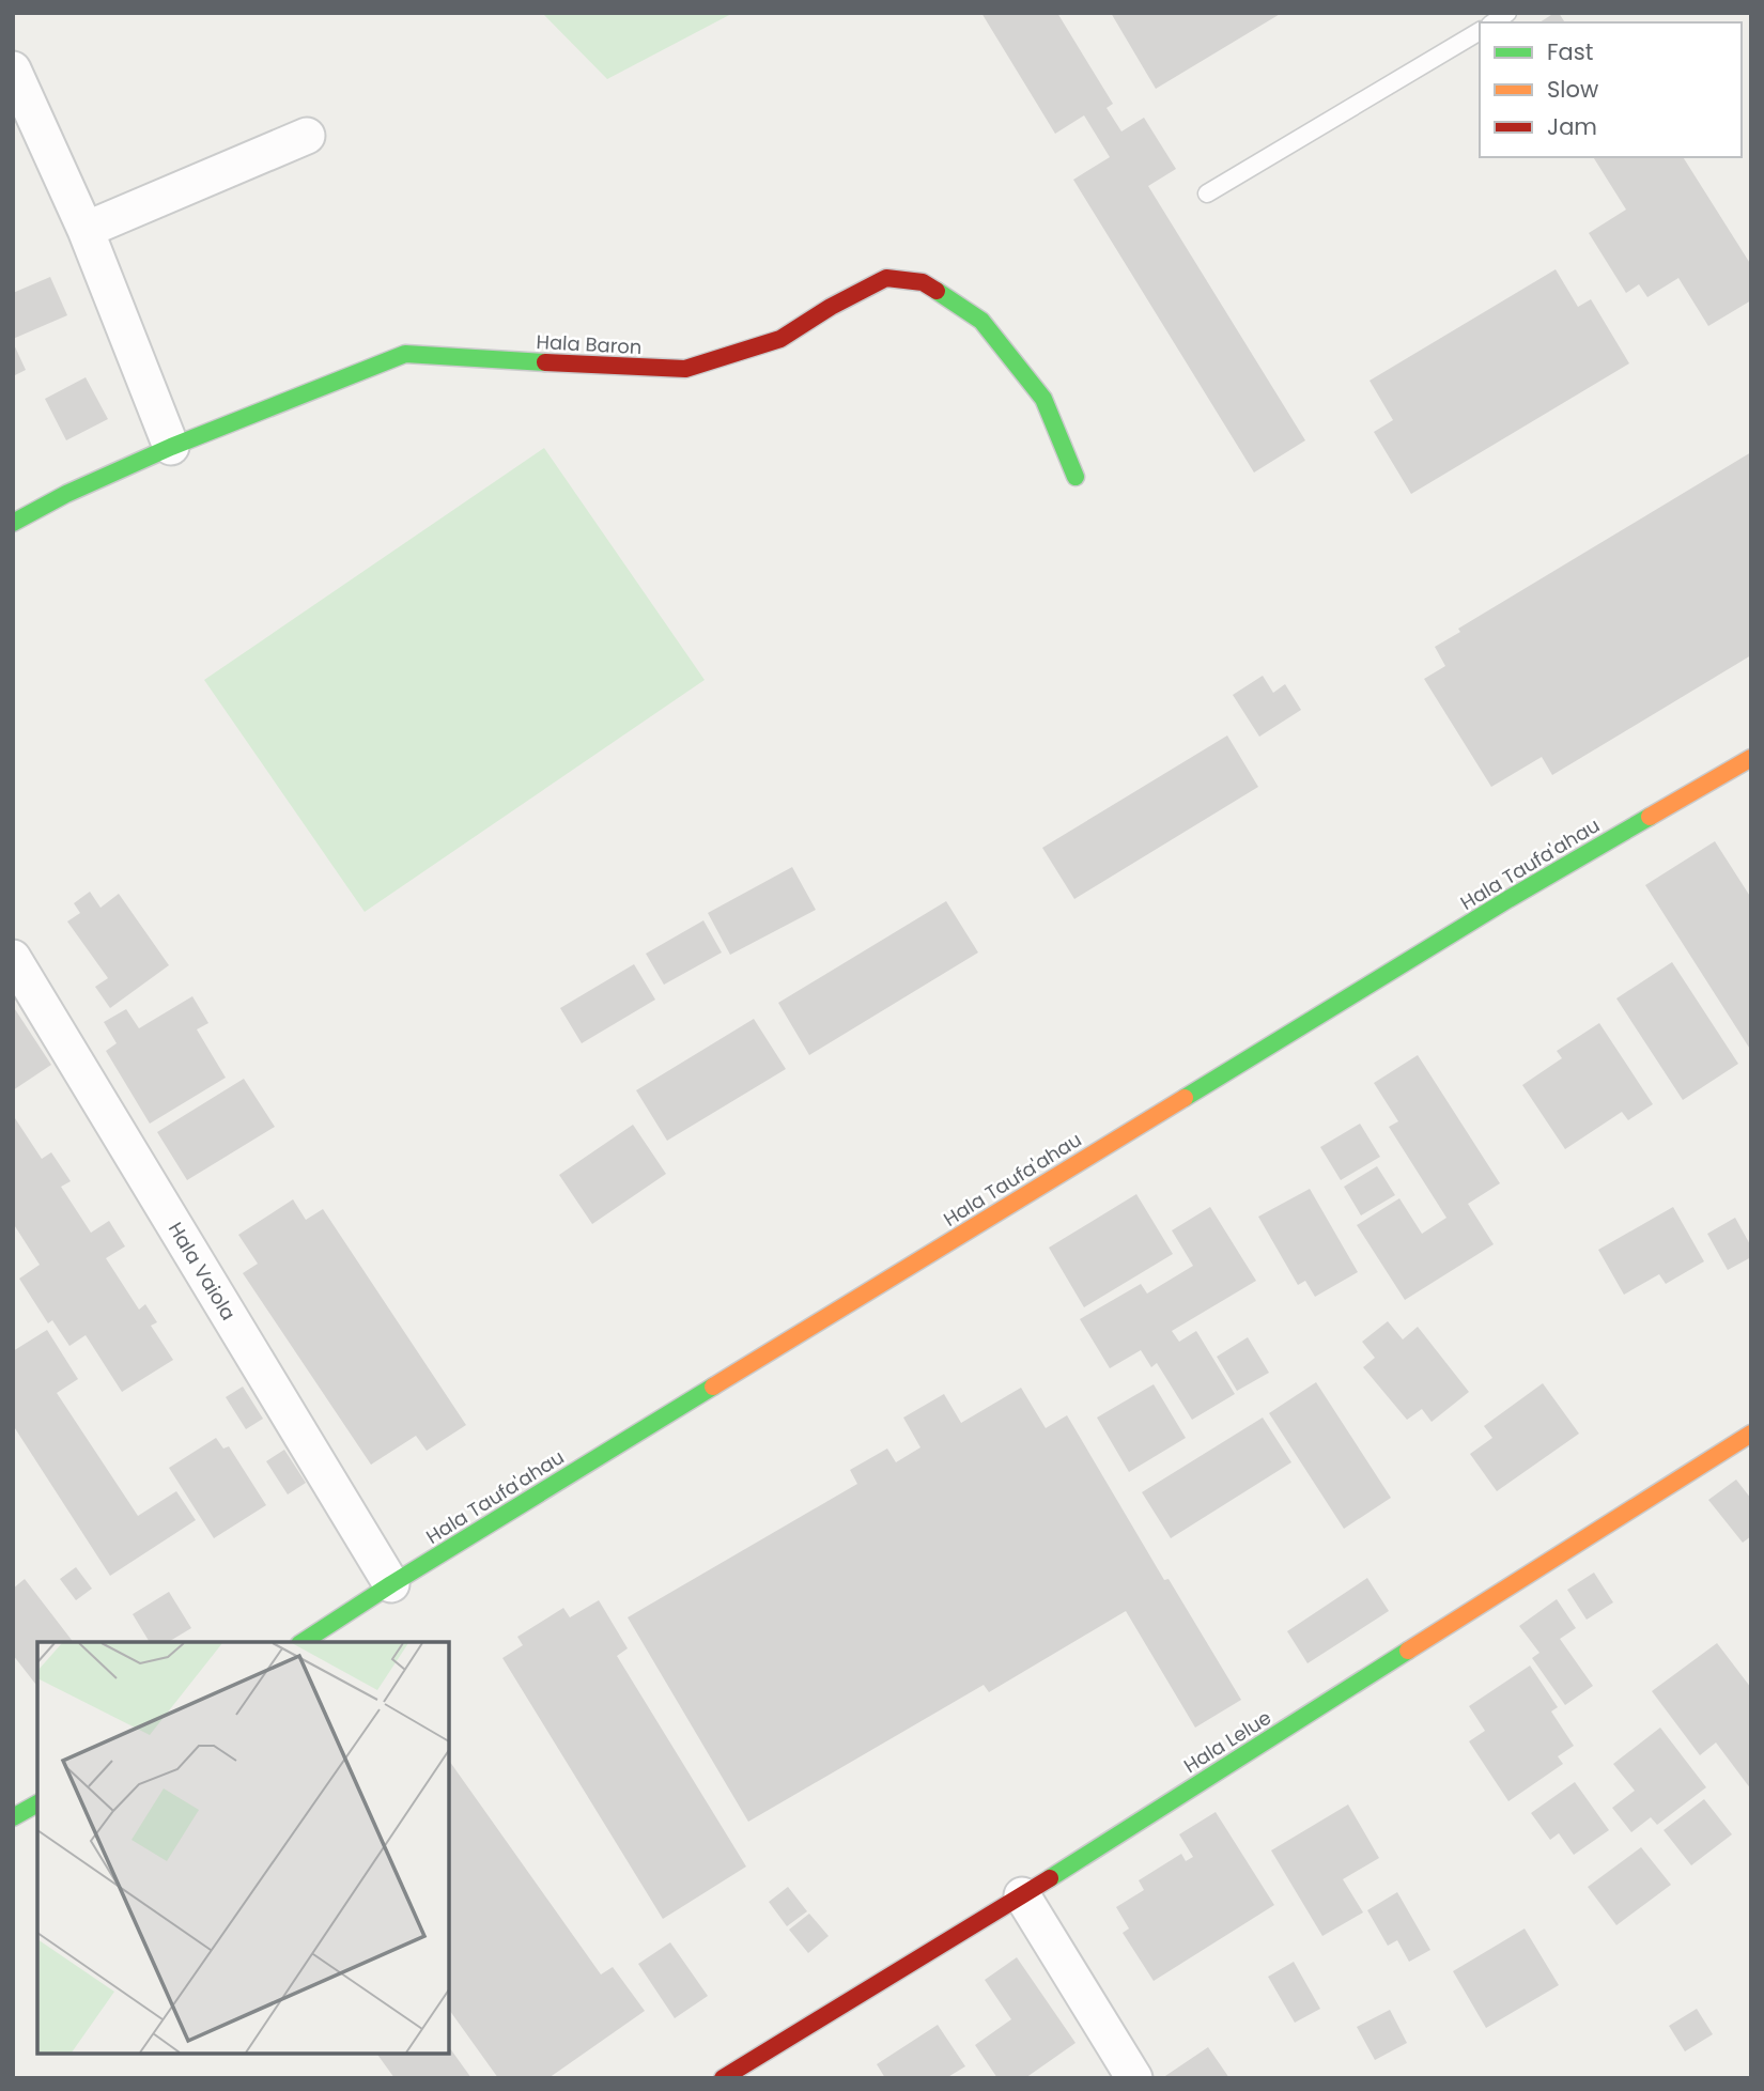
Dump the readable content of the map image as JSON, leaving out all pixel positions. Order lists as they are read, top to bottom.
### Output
{
  "streets": {
    "street": [
      "Hala Baron",
      "Hala Taufa'ahau",
      "Hala Vaiola",
      "Hala Lelue"
    ]
  },
  "crossings": [
    ["Hala Taufa'ahau", "Hala Vaiola"]
  ],
  "legend": ["Fast", "Slow", "Jam"]
}
